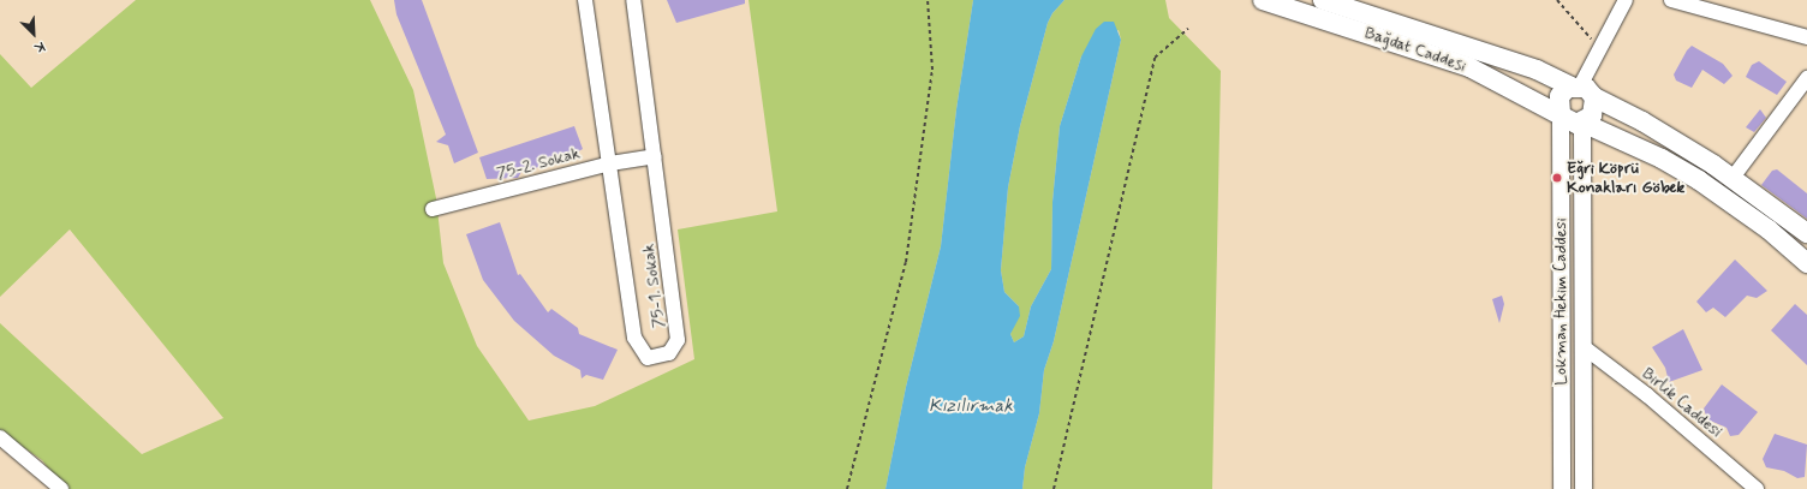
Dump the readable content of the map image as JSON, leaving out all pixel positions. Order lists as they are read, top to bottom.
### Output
{
  "streets": {
    "main road": ["Bağdat Caddesi"],
    "street": [
      "75-2. Sokak",
      "75-1. Sokak",
      "Lokman Hekim Caddesi",
      "Birlik Caddesi"
    ]
  },
  "crossings": [
    ["Bağdat Caddesi", "Lokman Hekim Caddesi"],
    ["75-2. Sokak", "75-1. Sokak"],
    ["Lokman Hekim Caddesi", "Birlik Caddesi"]
  ],
  "water": ["Kızılırmak"],
  "places": ["Eğri Köprü Konakları Göbek"],
  "north": "bottom right"
}
